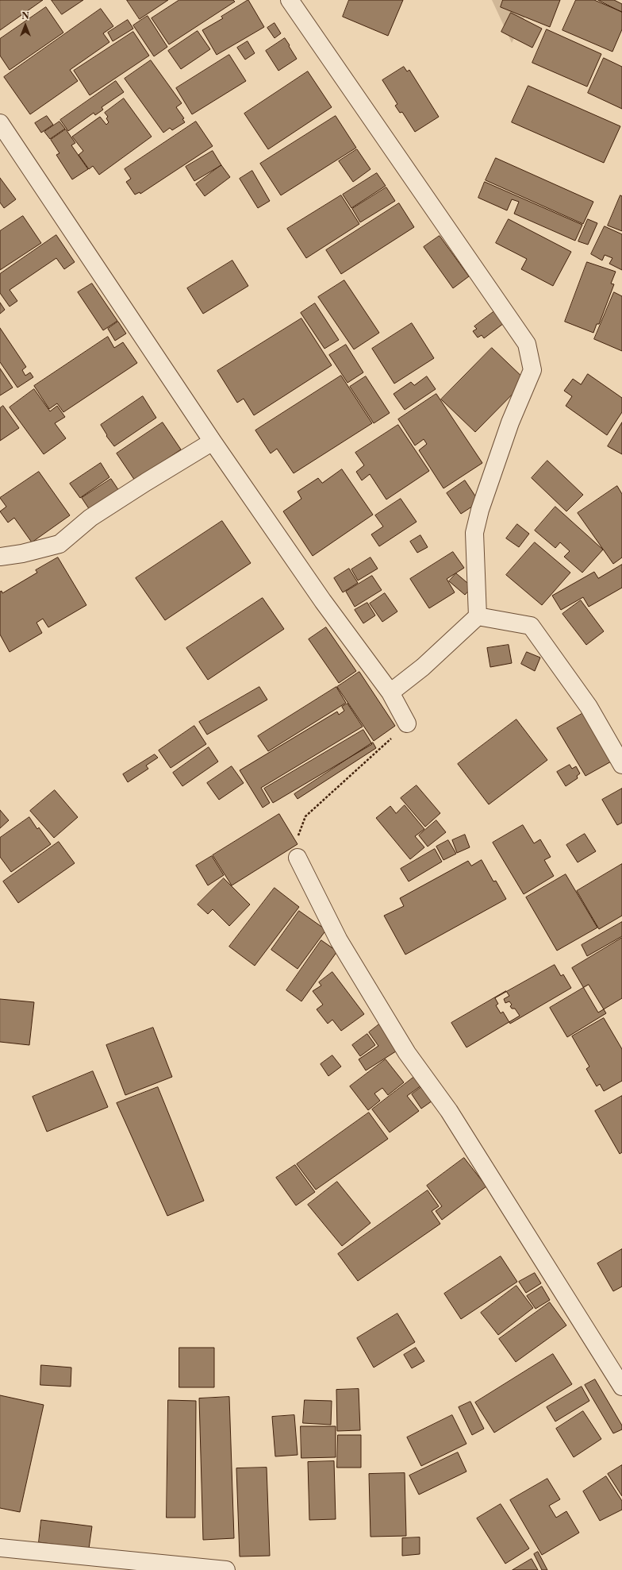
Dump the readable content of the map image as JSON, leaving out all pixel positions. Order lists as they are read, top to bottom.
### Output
{
  "north": "top"
}
